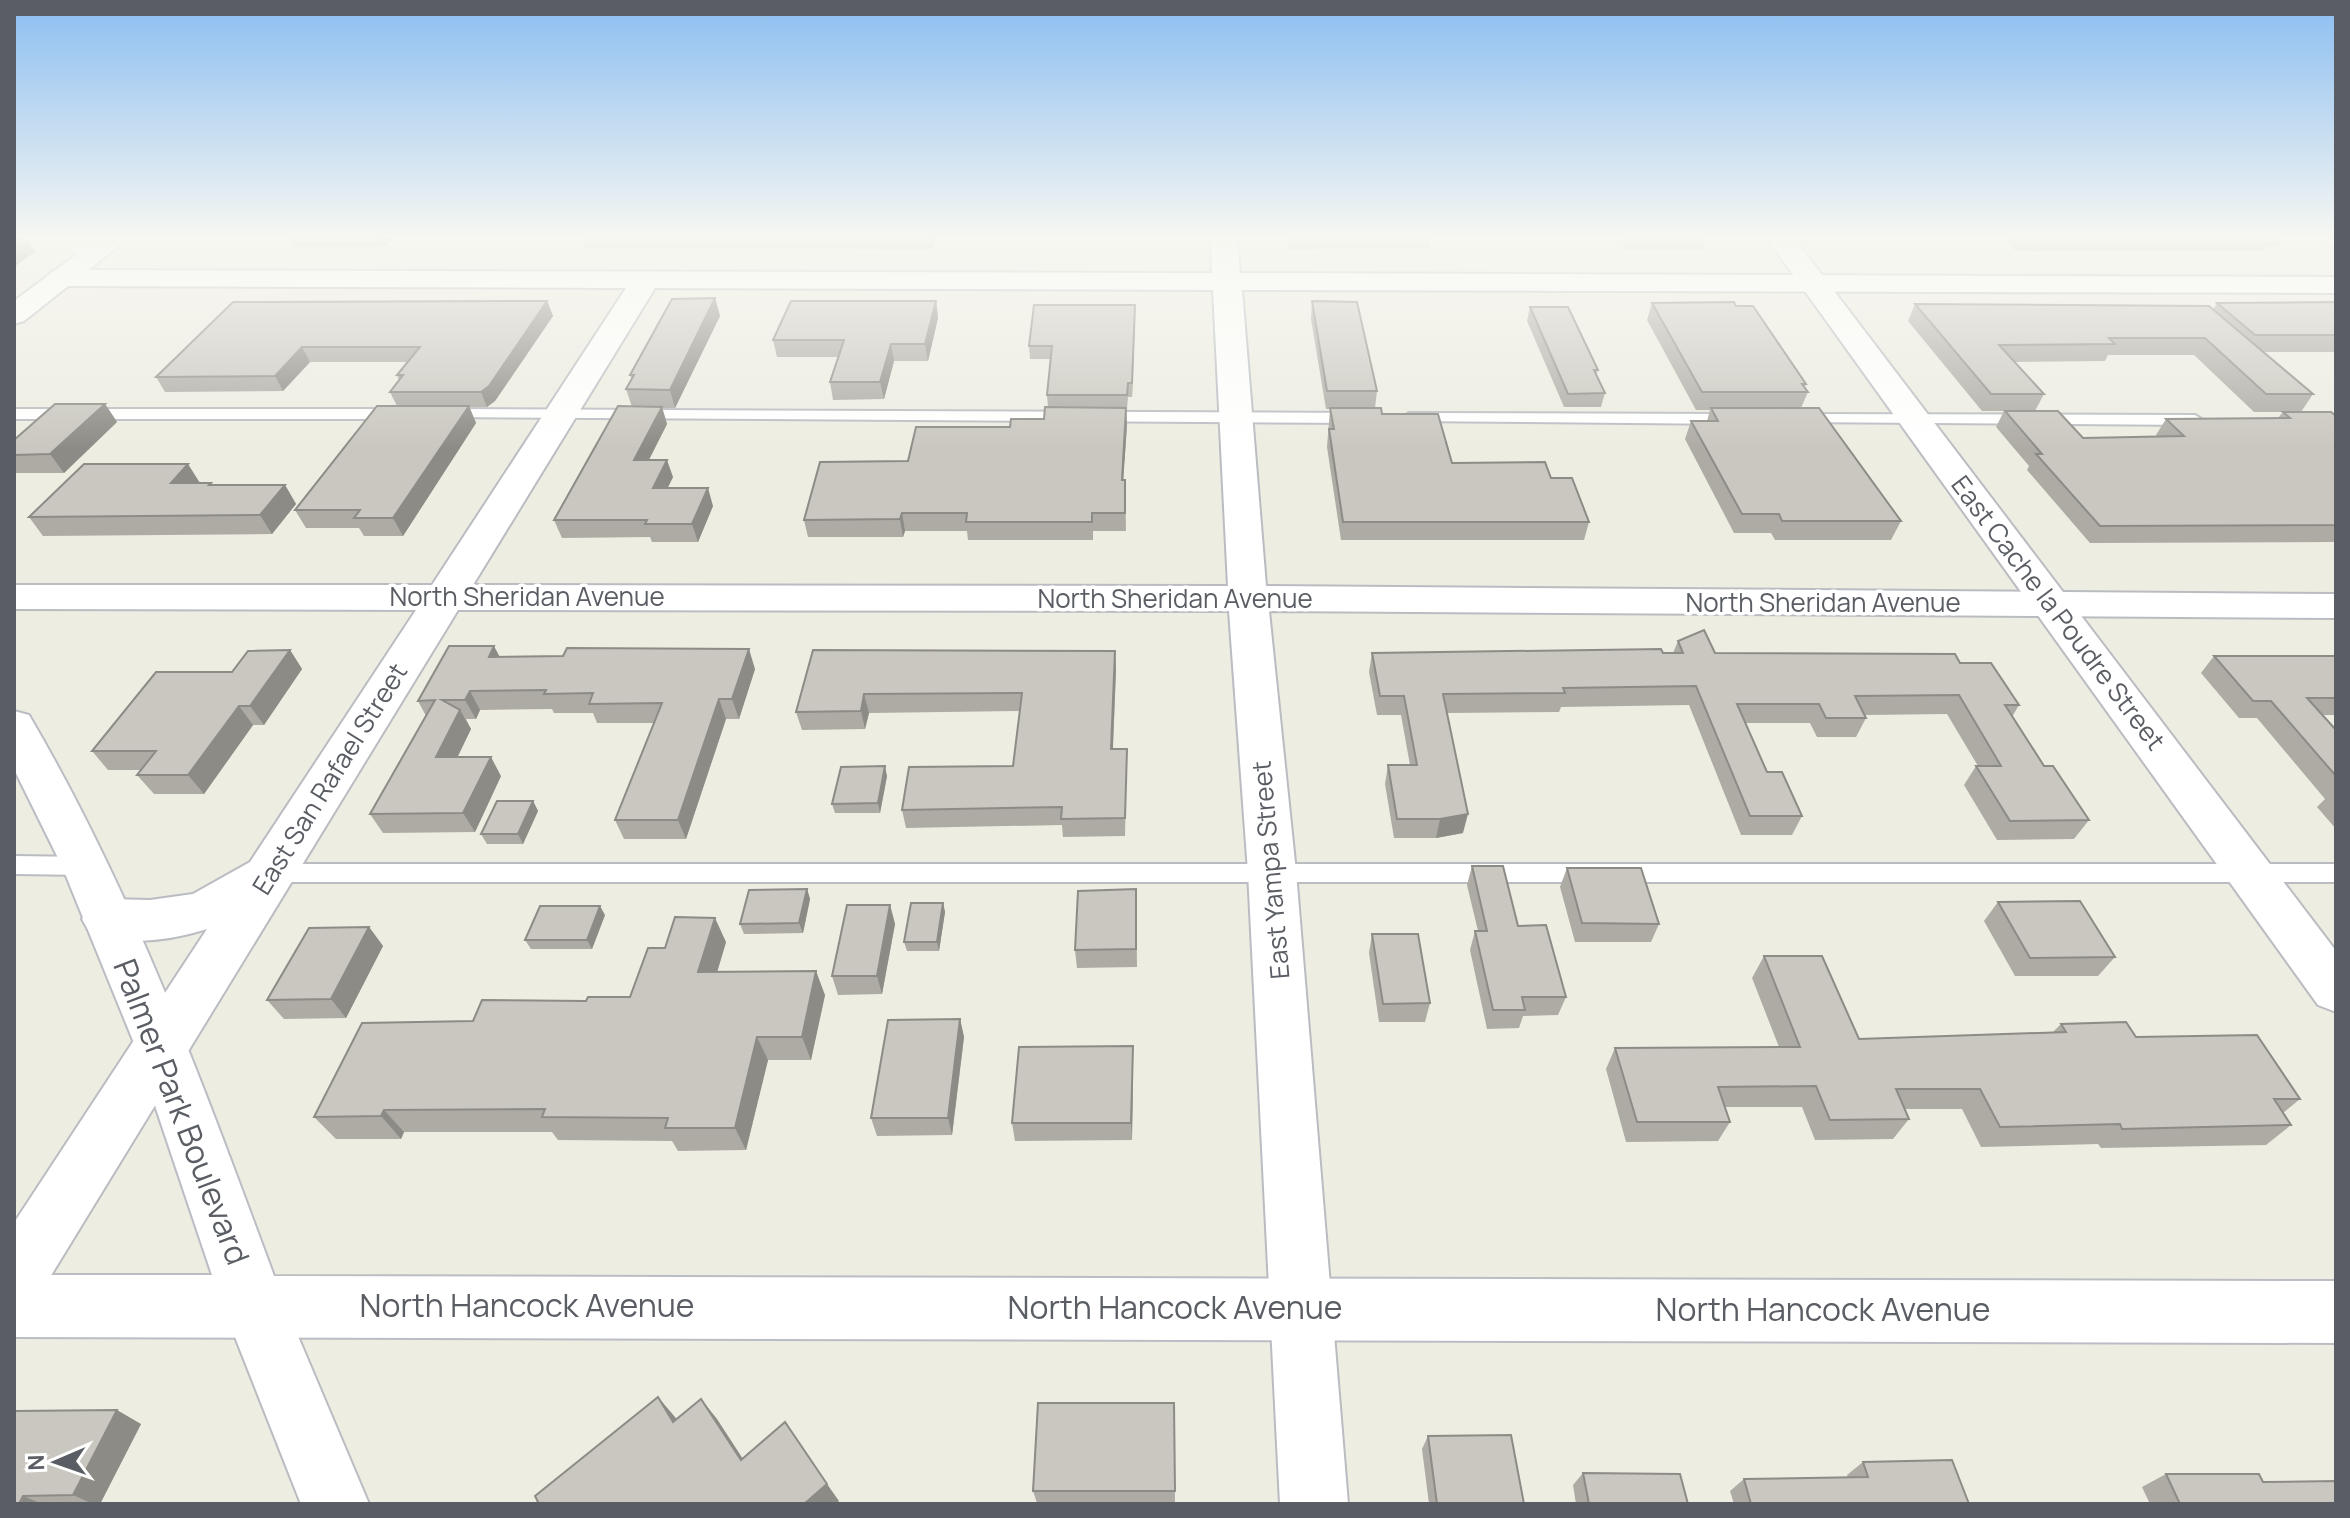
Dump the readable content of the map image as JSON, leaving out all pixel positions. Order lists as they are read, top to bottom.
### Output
{
  "streets": {
    "street": [
      "North Sheridan Avenue",
      "East Cache la Poudre Street",
      "East San Rafael Street",
      "East Yampa Street",
      "Palmer Park Boulevard",
      "North Hancock Avenue"
    ]
  },
  "crossings": [
    ["North Sheridan Avenue", "East Cache la Poudre Street"],
    ["North Sheridan Avenue", "East San Rafael Street"],
    ["North Sheridan Avenue", "East Yampa Street"],
    ["East San Rafael Street", "Palmer Park Boulevard"],
    ["East Yampa Street", "North Hancock Avenue"],
    ["Palmer Park Boulevard", "North Hancock Avenue"]
  ],
  "north": "left"
}
